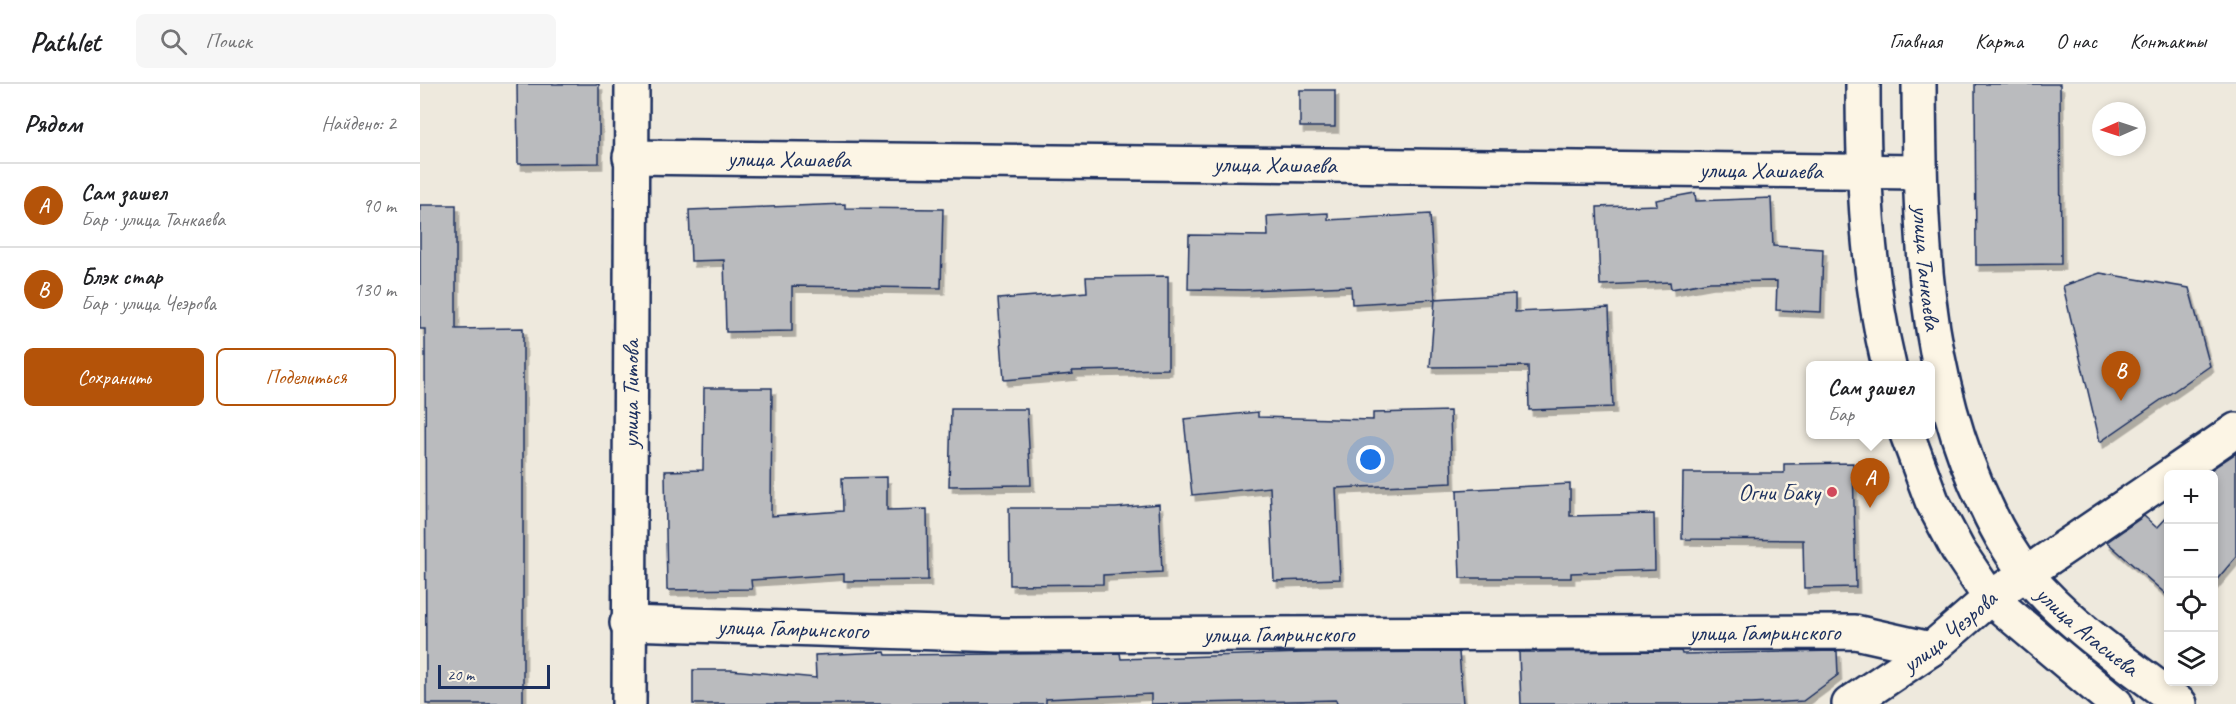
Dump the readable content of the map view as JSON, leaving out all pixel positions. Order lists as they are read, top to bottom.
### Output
{
  "streets": {
    "street": [
      "улица Хашаева",
      "улица Танкаева",
      "улица Титова",
      "улица Гамринского",
      "улица Агасиева",
      "улица Чеэрова"
    ]
  },
  "crossings": [
    ["улица Хашаева", "улица Танкаева"],
    ["улица Хашаева", "улица Титова"],
    ["улица Танкаева", "улица Агасиева"],
    ["улица Танкаева", "улица Чеэрова"],
    ["улица Титова", "улица Гамринского"],
    ["улица Гамринского", "улица Чеэрова"],
    ["улица Агасиева", "улица Чеэрова"]
  ],
  "places": ["Огни Баку"],
  "scale_bar": "20 m",
  "north": "left",
  "page": {
    "header": "Pathlet",
    "search": "Поиск",
    "nav": [
      "Главная",
      "Карта",
      "О нас",
      "Контакты"
    ],
    "heading": ["Рядом", "Найдено: 2"],
    "list": [
      {
        "mark": "A",
        "name": "Сам зашел",
        "note": "Бар · улица Танкаева",
        "value": "90 m"
      },
      {
        "mark": "B",
        "name": "Блэк стар",
        "note": "Бар · улица Чеэрова",
        "value": "130 m"
      }
    ],
    "buttons": ["Сохранить", "Поделиться"],
    "pins": ["B", "A"],
    "popup": ["Сам зашел", "Бар"],
    "map_buttons": ["+", "−"],
    "scale": "20 m"
  }
}
